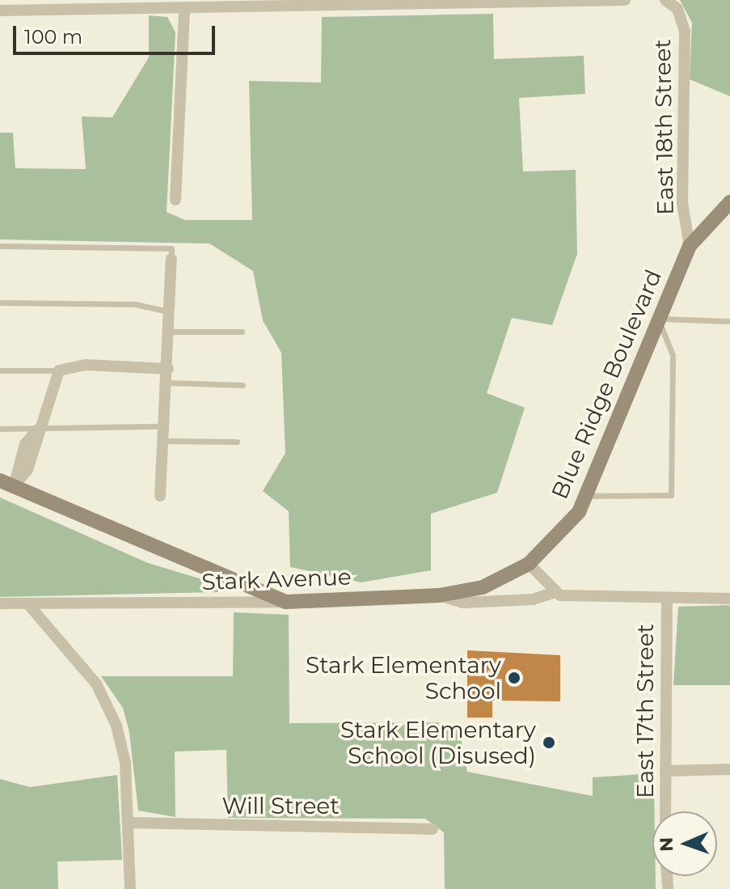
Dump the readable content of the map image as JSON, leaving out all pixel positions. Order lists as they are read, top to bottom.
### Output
{
  "streets": {
    "main road": ["Blue Ridge Boulevard", "Stark Avenue"],
    "street": ["East 18th Street", "East 17th Street", "Will Street"]
  },
  "crossings": [
    ["East 18th Street", "Blue Ridge Boulevard"],
    ["Blue Ridge Boulevard", "Stark Avenue"],
    ["Stark Avenue", "East 17th Street"]
  ],
  "places": ["Stark Elementary School", "Stark Elementary School (Disused)"],
  "scale_bar": "100 m",
  "north": "left"
}
